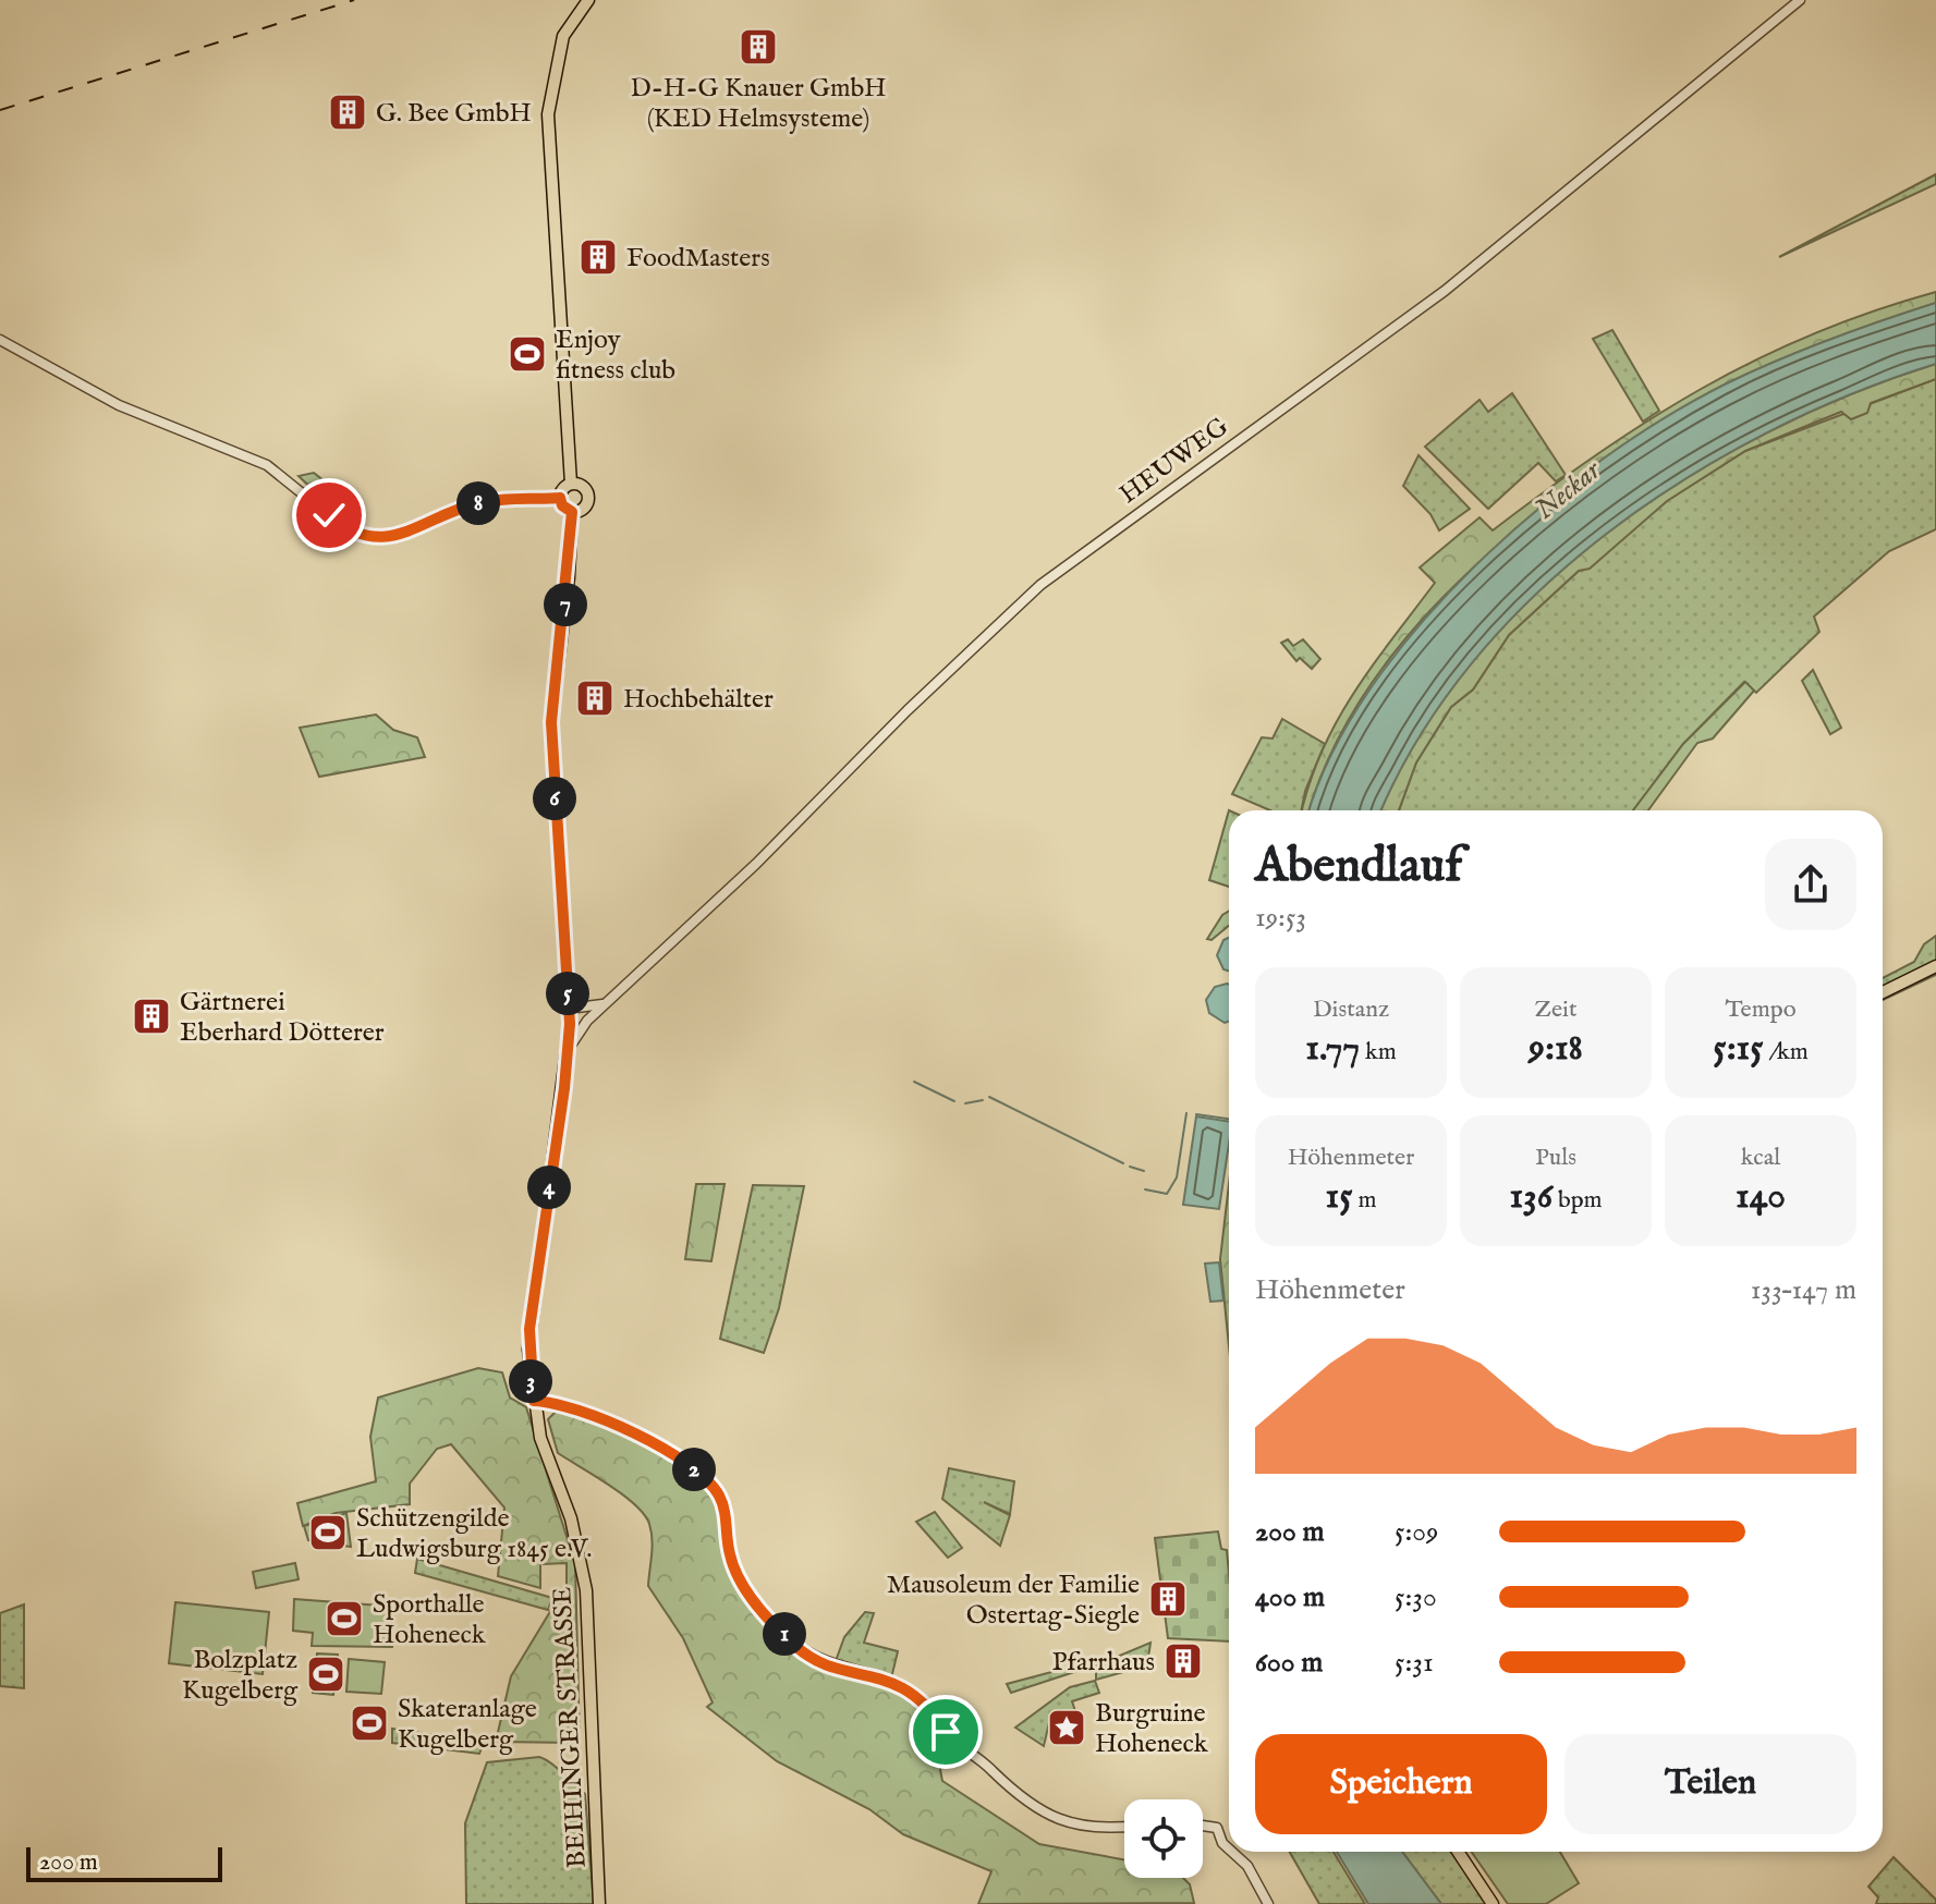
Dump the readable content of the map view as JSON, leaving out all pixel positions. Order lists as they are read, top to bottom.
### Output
{
  "streets": {
    "main road": ["BEIHINGER STRASSE"],
    "street": ["HEUWEG"]
  },
  "crossings": [
    ["HEUWEG", "BEIHINGER STRASSE"]
  ],
  "water": ["Neckar"],
  "places": {
    "building": [
      "D-H-G Knauer GmbH (KED Helmsysteme)",
      "G. Bee GmbH",
      "FoodMasters",
      "Hochbehälter",
      "Gärtnerei Eberhard Dötterer",
      "Mausoleum der Familie Ostertag-Siegle",
      "Pfarrhaus"
    ],
    "sports": [
      "Enjoy fitness club",
      "Schützengilde Ludwigsburg 1845 e.V.",
      "Sporthalle Hoheneck",
      "Bolzplatz Kugelberg",
      "Skateranlage Kugelberg"
    ],
    "place": ["Burgruine Hoheneck"]
  },
  "scale_bar": "200 m",
  "page": {
    "pins": [
      "8",
      "7",
      "6",
      "5",
      "4",
      "3",
      "2",
      "1"
    ],
    "heading": ["Abendlauf", "19:53"],
    "stats": [
      ["Distanz", "1.77 km"],
      ["Zeit", "9:18"],
      ["Tempo", "5:15 /km"],
      ["Höhenmeter", "15 m"],
      ["Puls", "136 bpm"],
      ["kcal", "140"]
    ],
    "chart": ["Höhenmeter", "133–147 m"],
    "list": [
      {
        "name": "200 m",
        "note": "5:09"
      },
      {
        "name": "400 m",
        "note": "5:30"
      },
      {
        "name": "600 m",
        "note": "5:31"
      }
    ],
    "buttons": ["Speichern", "Teilen"],
    "scale": "200 m"
  }
}
